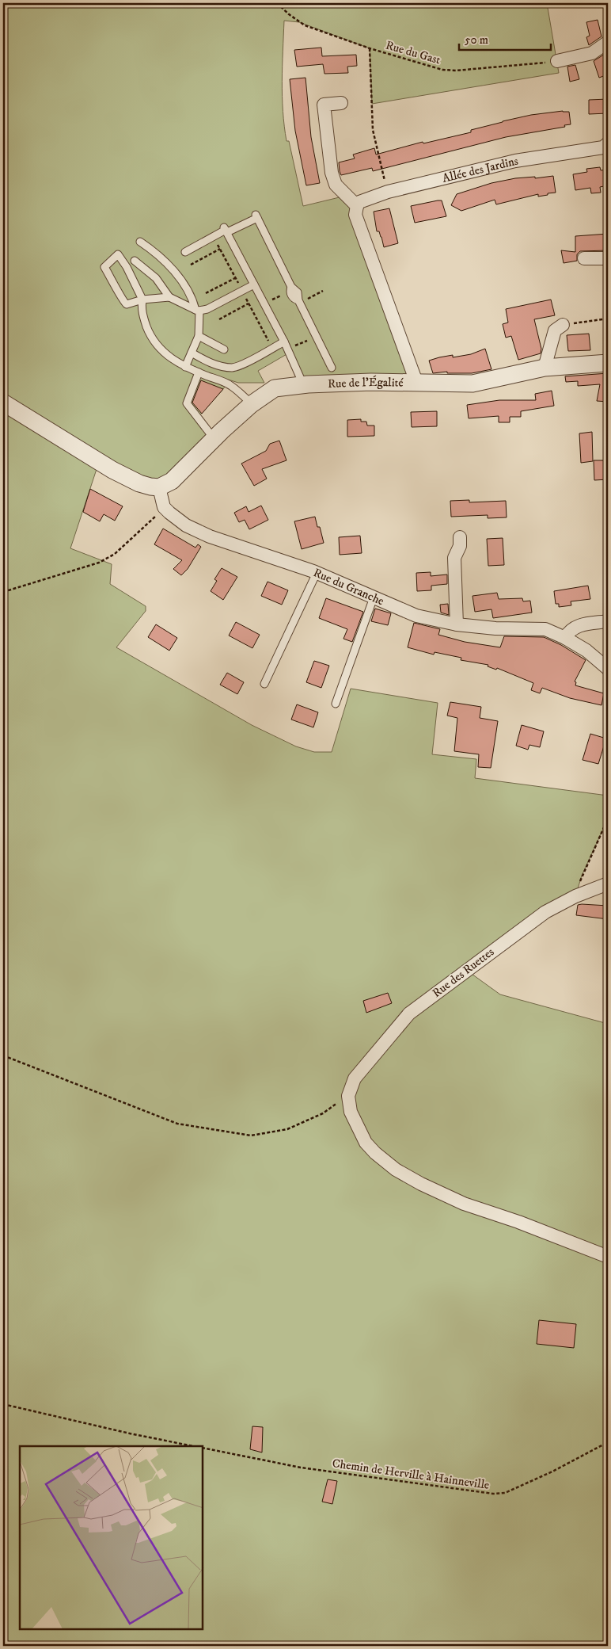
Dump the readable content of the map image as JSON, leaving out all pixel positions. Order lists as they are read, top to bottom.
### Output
{
  "streets": {
    "street": [
      "Allée des Jardins",
      "Rue de l'Égalité",
      "Rue du Granche",
      "Rue des Ruettes"
    ],
    "path": ["Rue du Gast", "Chemin de Herville à Hainneville"]
  },
  "scale_bar": "50 m"
}
